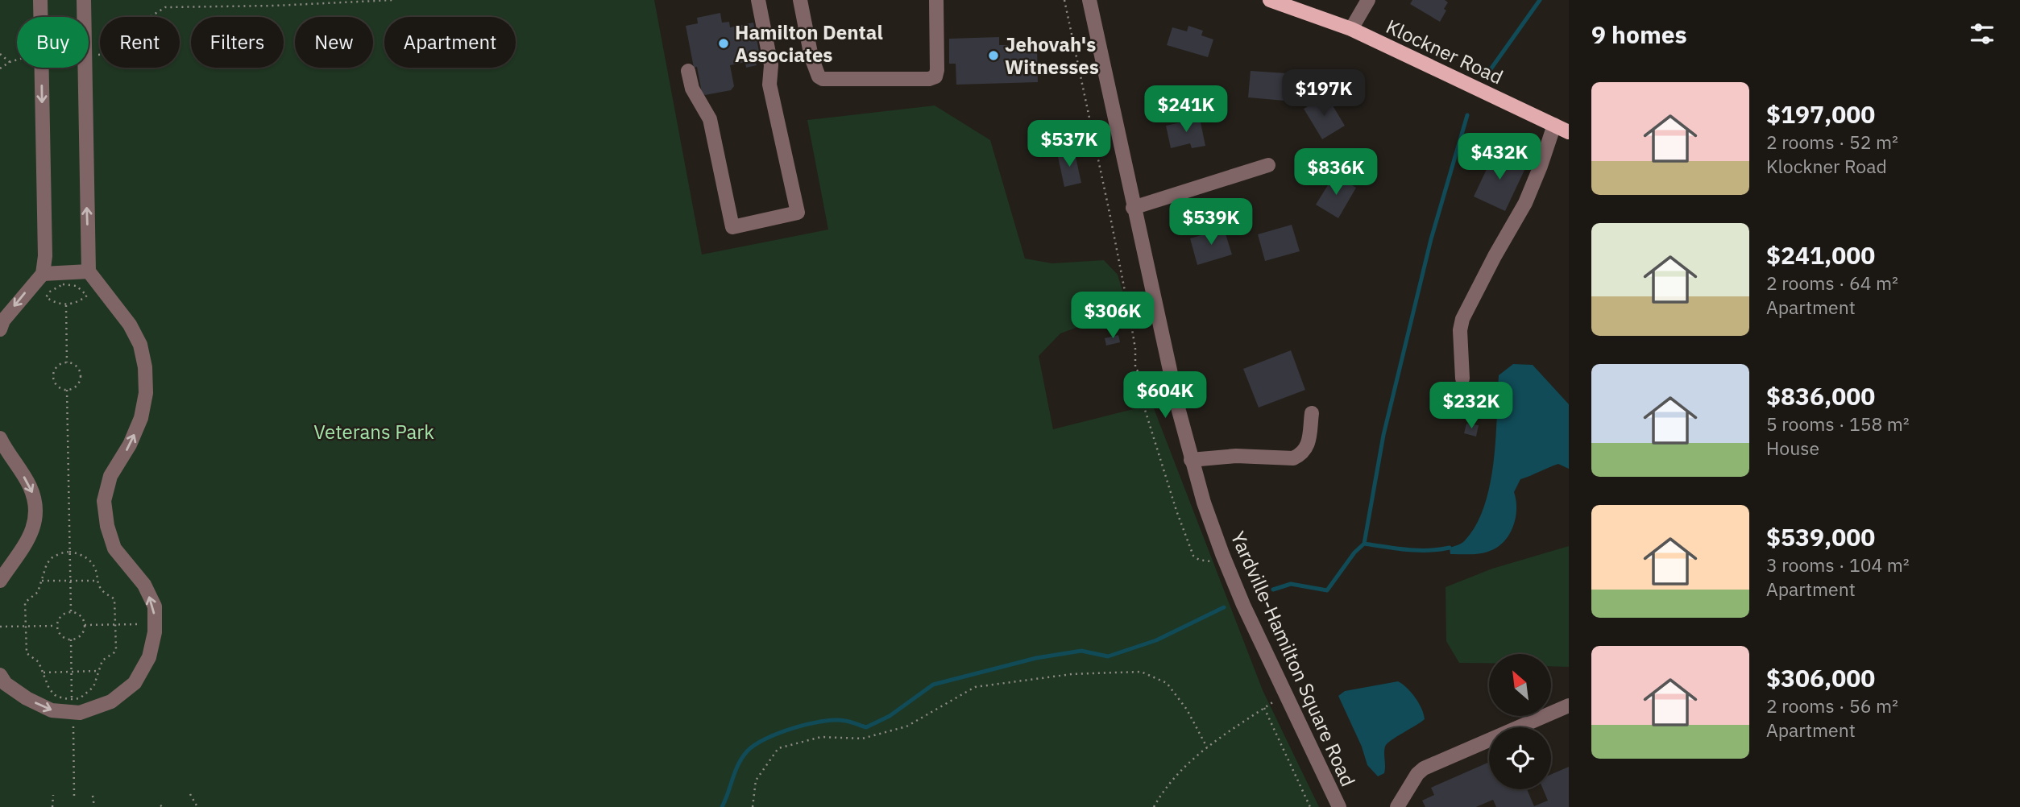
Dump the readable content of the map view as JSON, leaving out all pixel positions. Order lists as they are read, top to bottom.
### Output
{
  "streets": {
    "main road": ["Klockner Road"],
    "street": ["Yardville-Hamilton Square Road"]
  },
  "parks": ["Veterans Park"],
  "places": ["Hamilton Dental Associates", "Jehovah's Witnesses"],
  "north": "top left",
  "page": {
    "heading": "9 homes",
    "chip": [
      "Buy",
      "Rent",
      "Filters",
      "New",
      "Apartment"
    ],
    "list": [
      {
        "name": "$197,000",
        "note": "2 rooms · 52 m² · Klockner Road"
      },
      {
        "name": "$241,000",
        "note": "2 rooms · 64 m² · Apartment"
      },
      {
        "name": "$836,000",
        "note": "5 rooms · 158 m² · House"
      },
      {
        "name": "$539,000",
        "note": "3 rooms · 104 m² · Apartment"
      },
      {
        "name": "$306,000",
        "note": "2 rooms · 56 m² · Apartment"
      }
    ],
    "price": [
      "$197K",
      "$241K",
      "$537K",
      "$432K",
      "$836K",
      "$539K",
      "$306K",
      "$604K",
      "$232K"
    ]
  }
}
